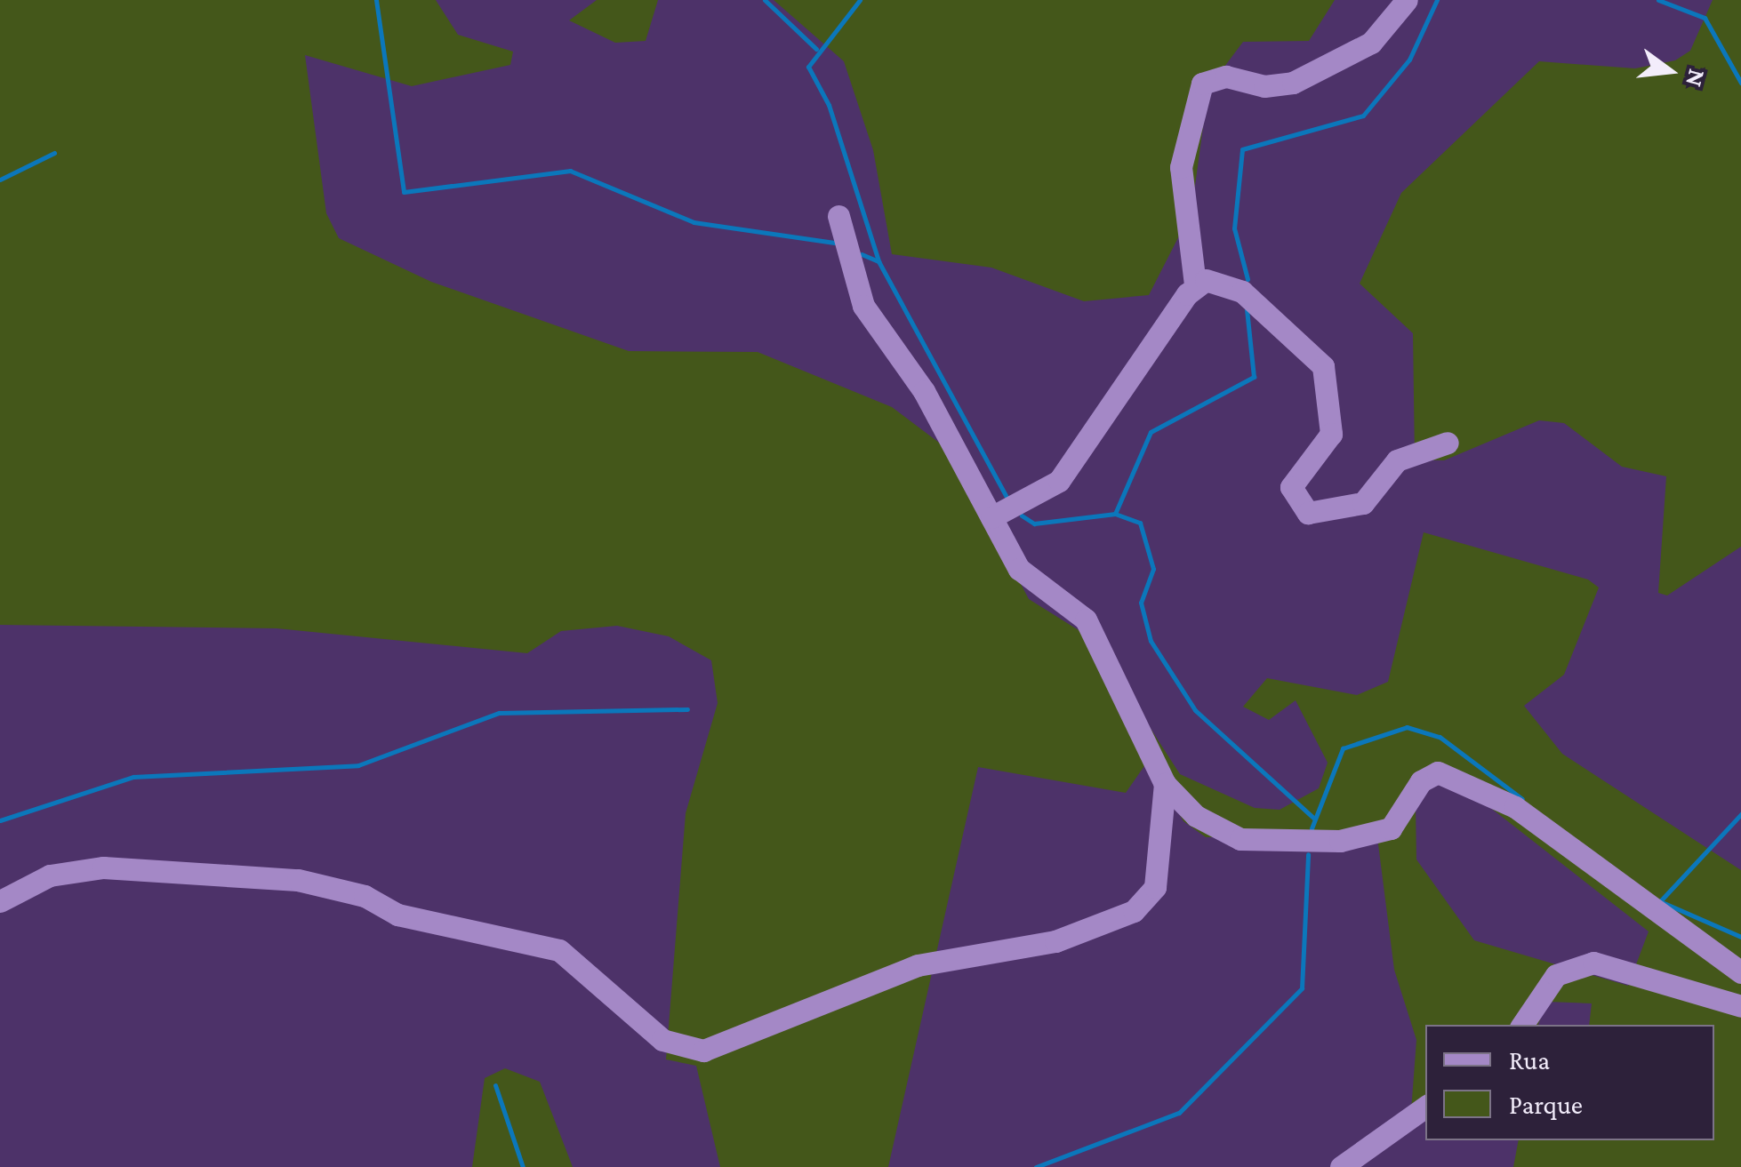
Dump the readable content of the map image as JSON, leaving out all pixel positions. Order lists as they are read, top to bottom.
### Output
{
  "legend": ["Rua", "Parque"],
  "north": "right"
}
